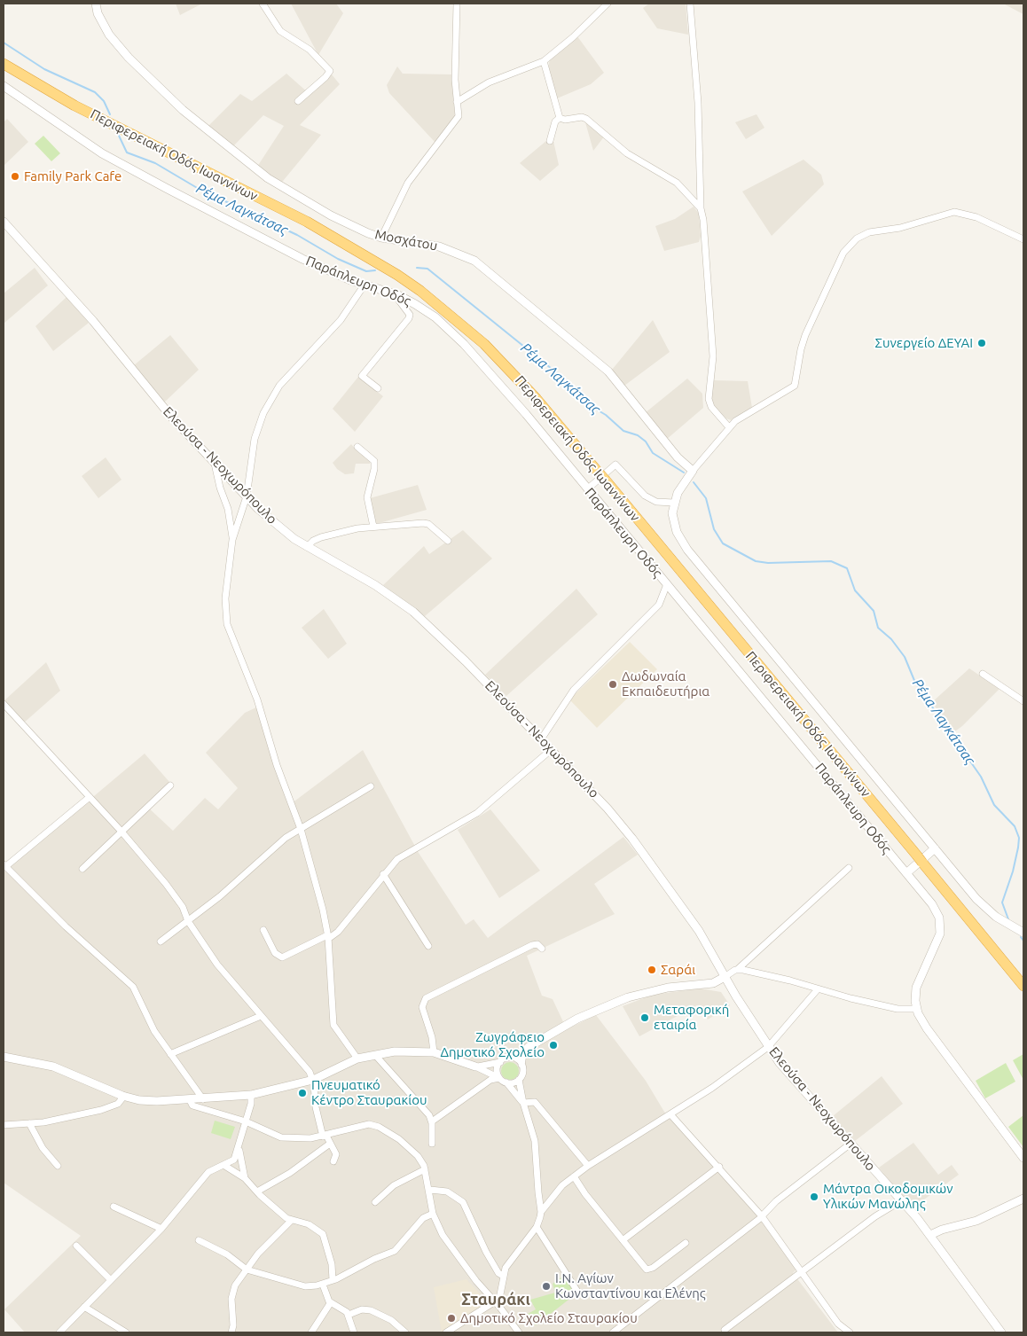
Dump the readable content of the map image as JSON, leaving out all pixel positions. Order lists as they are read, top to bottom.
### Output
{
  "streets": {
    "highway": ["Περιφερειακή Οδός Ιωαννίνων"],
    "street": ["Μοσχάτου", "Παράπλευρη Οδός", "Ελεούσα - Νεοχωρόπουλο"]
  },
  "districts": ["Σταυράκι"],
  "water": ["Ρέμα Λαγκάτσας"],
  "places": [
    "Family Park Cafe",
    "Συνεργείο ΔΕΥΑΙ",
    "Δωδωναία Εκπαιδευτήρια",
    "Σαράι",
    "Μεταφορική εταιρία",
    "Ζωγράφειο Δημοτικό Σχολείο",
    "Πνευματικό Κέντρο Σταυρακίου",
    "Μάντρα Οικοδομικών Υλικών Μανώλης",
    "Ι.Ν. Αγίων Κωνσταντίνου και Ελένης",
    "Δημοτικό Σχολείο Σταυρακίου"
  ]
}
